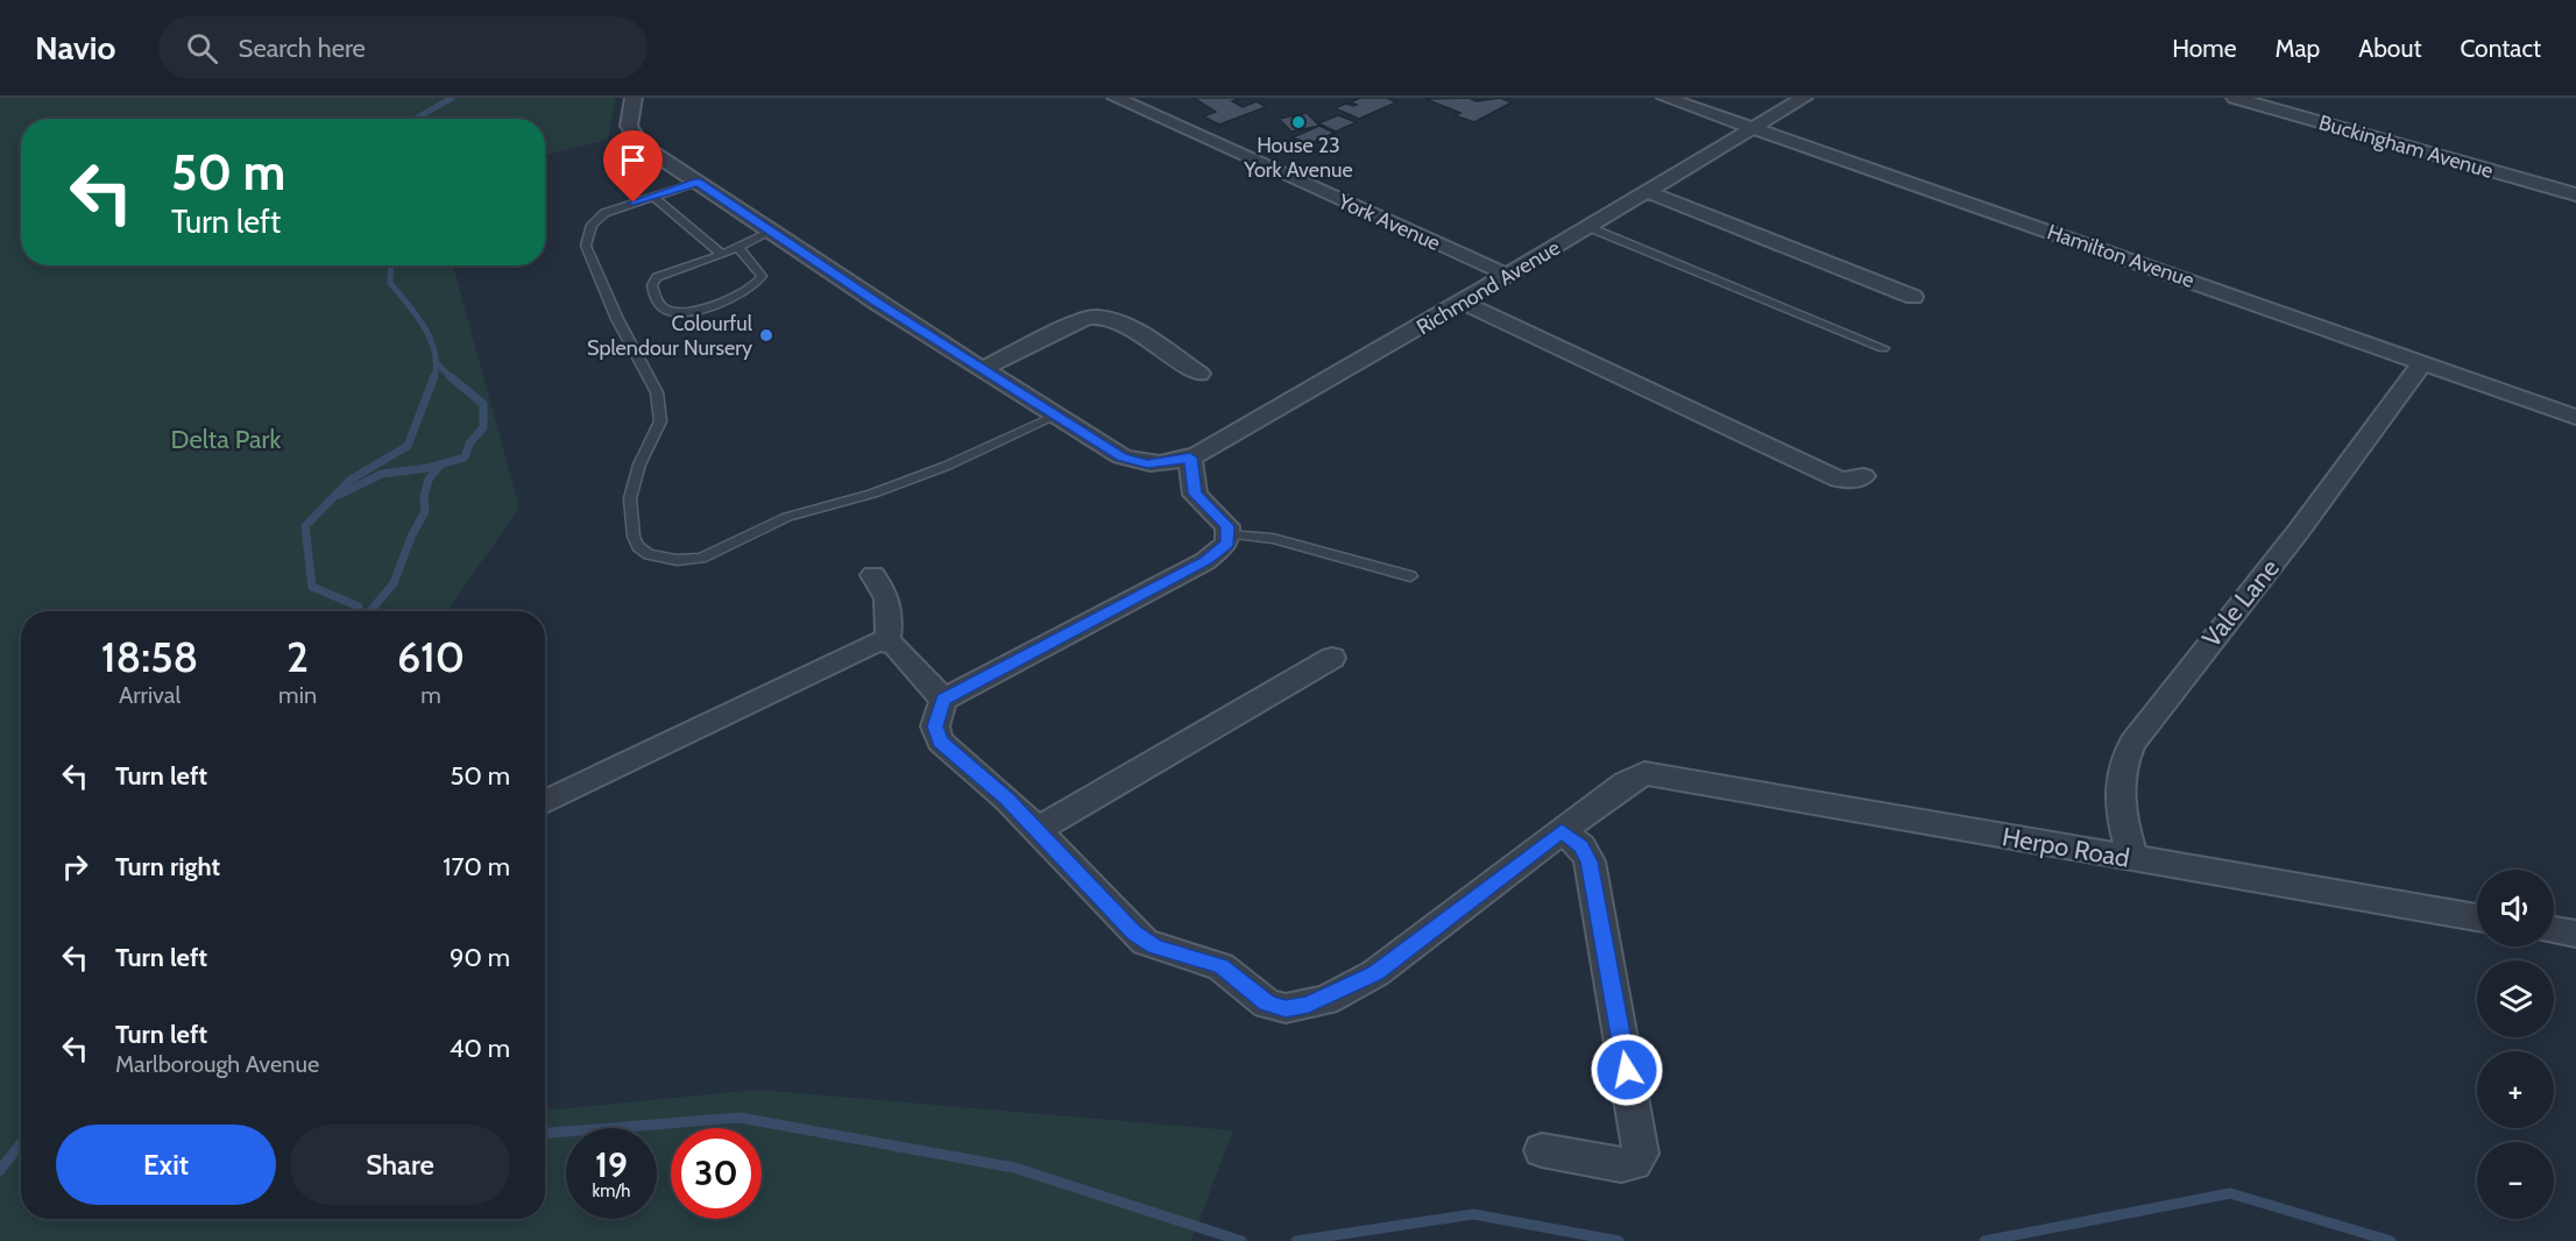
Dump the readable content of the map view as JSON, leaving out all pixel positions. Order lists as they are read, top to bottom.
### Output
{
  "streets": {
    "street": [
      "Buckingham Avenue",
      "York Avenue",
      "Hamilton Avenue",
      "Richmond Avenue",
      "Vale Lane",
      "Herpo Road"
    ]
  },
  "crossings": [
    ["York Avenue", "Richmond Avenue"],
    ["Hamilton Avenue", "Richmond Avenue"],
    ["Hamilton Avenue", "Vale Lane"],
    ["Vale Lane", "Herpo Road"]
  ],
  "parks": ["Delta Park"],
  "places": ["House 23 York Avenue", "Colourful Splendour Nursery"],
  "page": {
    "header": "Navio",
    "search": "Search here",
    "nav": [
      "Home",
      "Map",
      "About",
      "Contact"
    ],
    "turn": ["50 m", "Turn left"],
    "eta": [
      "18:58",
      "Arrival",
      "2",
      "min",
      "610",
      "m"
    ],
    "list": [
      {
        "name": "Turn left",
        "value": "50 m"
      },
      {
        "name": "Turn right",
        "value": "170 m"
      },
      {
        "name": "Turn left",
        "value": "90 m"
      },
      {
        "name": "Turn left",
        "note": "Marlborough Avenue",
        "value": "40 m"
      }
    ],
    "map_buttons": ["+", "−"],
    "buttons": ["Exit", "Share"],
    "speed": "19 km/h",
    "limit": "30"
  }
}
